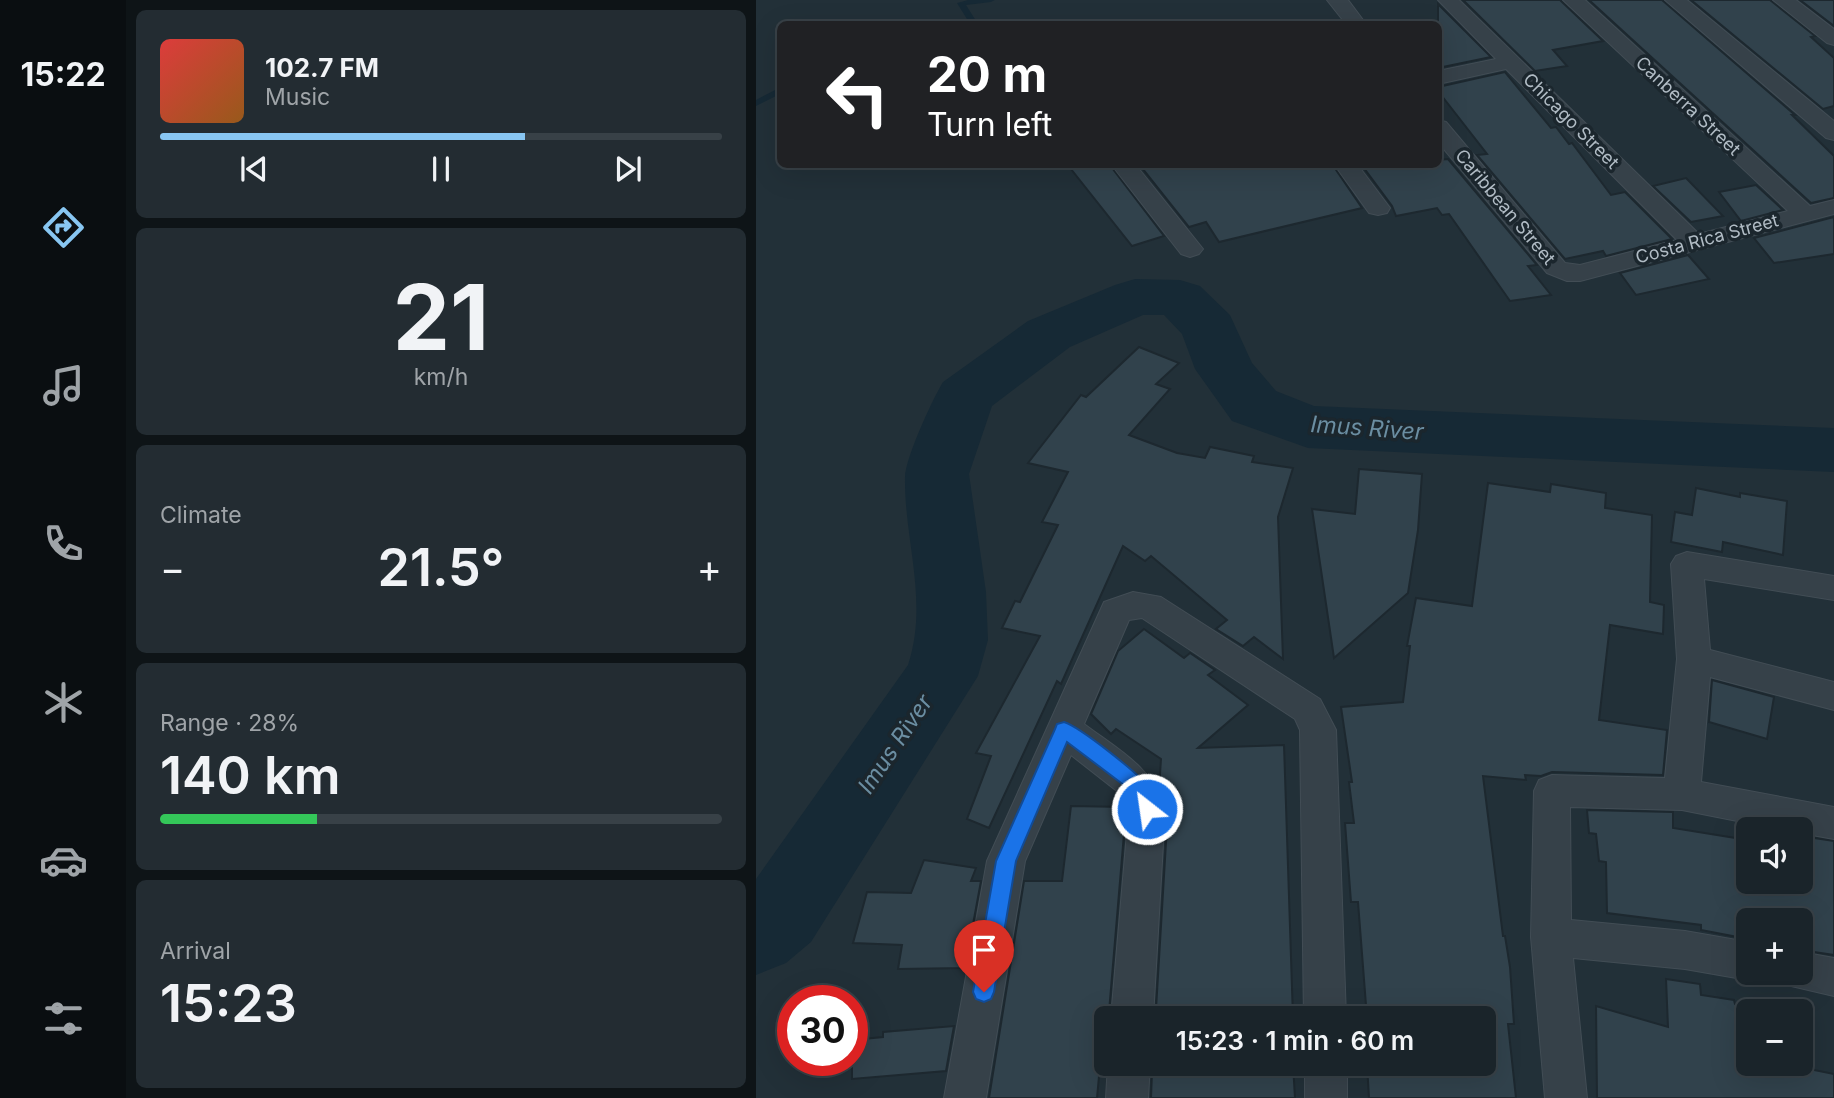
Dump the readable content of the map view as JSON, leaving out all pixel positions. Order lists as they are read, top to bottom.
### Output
{
  "streets": {
    "street": [
      "Canberra Street",
      "Chicago Street",
      "Caribbean Street",
      "Costa Rica Street"
    ]
  },
  "crossings": [
    ["Canberra Street", "Costa Rica Street"],
    ["Chicago Street", "Costa Rica Street"],
    ["Caribbean Street", "Costa Rica Street"]
  ],
  "water": ["Imus River"],
  "page": {
    "tabs": "15:22",
    "turn": ["20 m", "Turn left"],
    "song": ["102.7 FM", "Music"],
    "tile": [
      ["21", "km/h"],
      "Climate",
      ["Range · 28%", "140 km"],
      ["Arrival", "15:23"]
    ],
    "heat": ["−", "21.5°", "+"],
    "map_buttons": ["+", "−"],
    "limit": "30",
    "trip": "15:23 · 1 min · 60 m"
  }
}
